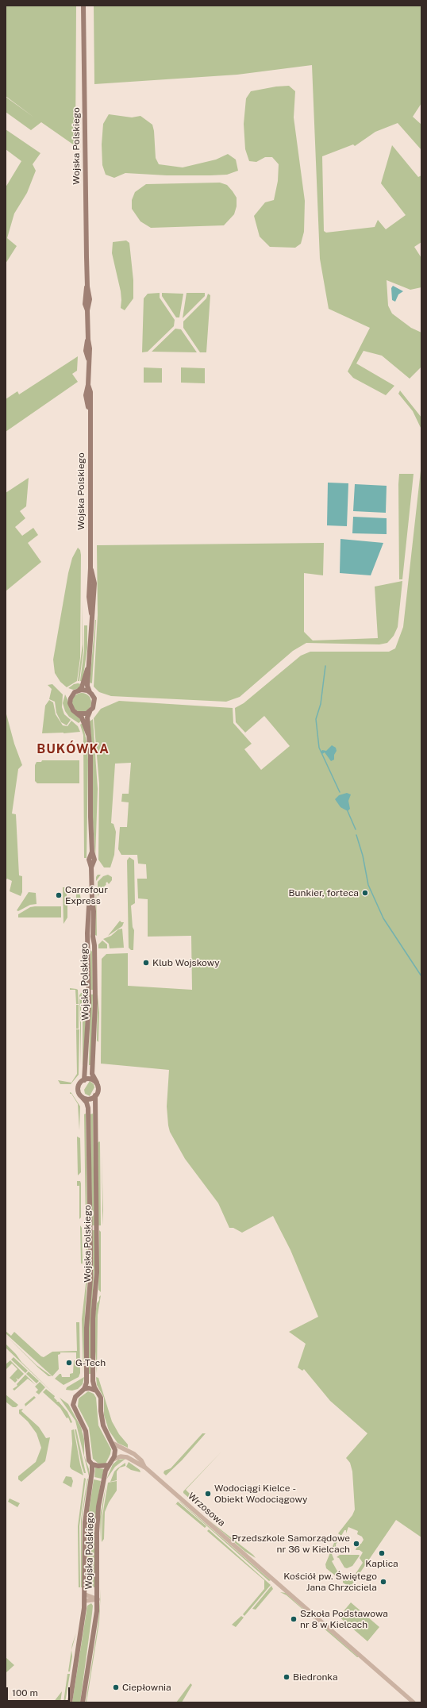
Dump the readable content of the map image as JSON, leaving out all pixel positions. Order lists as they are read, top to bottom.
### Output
{
  "streets": {
    "main road": ["Wojska Polskiego"],
    "street": ["Wrzosowa"]
  },
  "crossings": [
    ["Wojska Polskiego", "Wrzosowa"]
  ],
  "districts": ["BUKÓWKA"],
  "places": [
    "Bunkier, forteca",
    "Carrefour Express",
    "Klub Wojskowy",
    "G-Tech",
    "Wodociągi Kielce - Obiekt Wodociągowy",
    "Przedszkole Samorządowe nr 36 w Kielcach",
    "Kaplica",
    "Kościół pw. Świętego Jana Chrzciciela",
    "Szkoła Podstawowa nr 8 w Kielcach",
    "Biedronka",
    "Ciepłownia"
  ],
  "scale_bar": "100 m"
}
